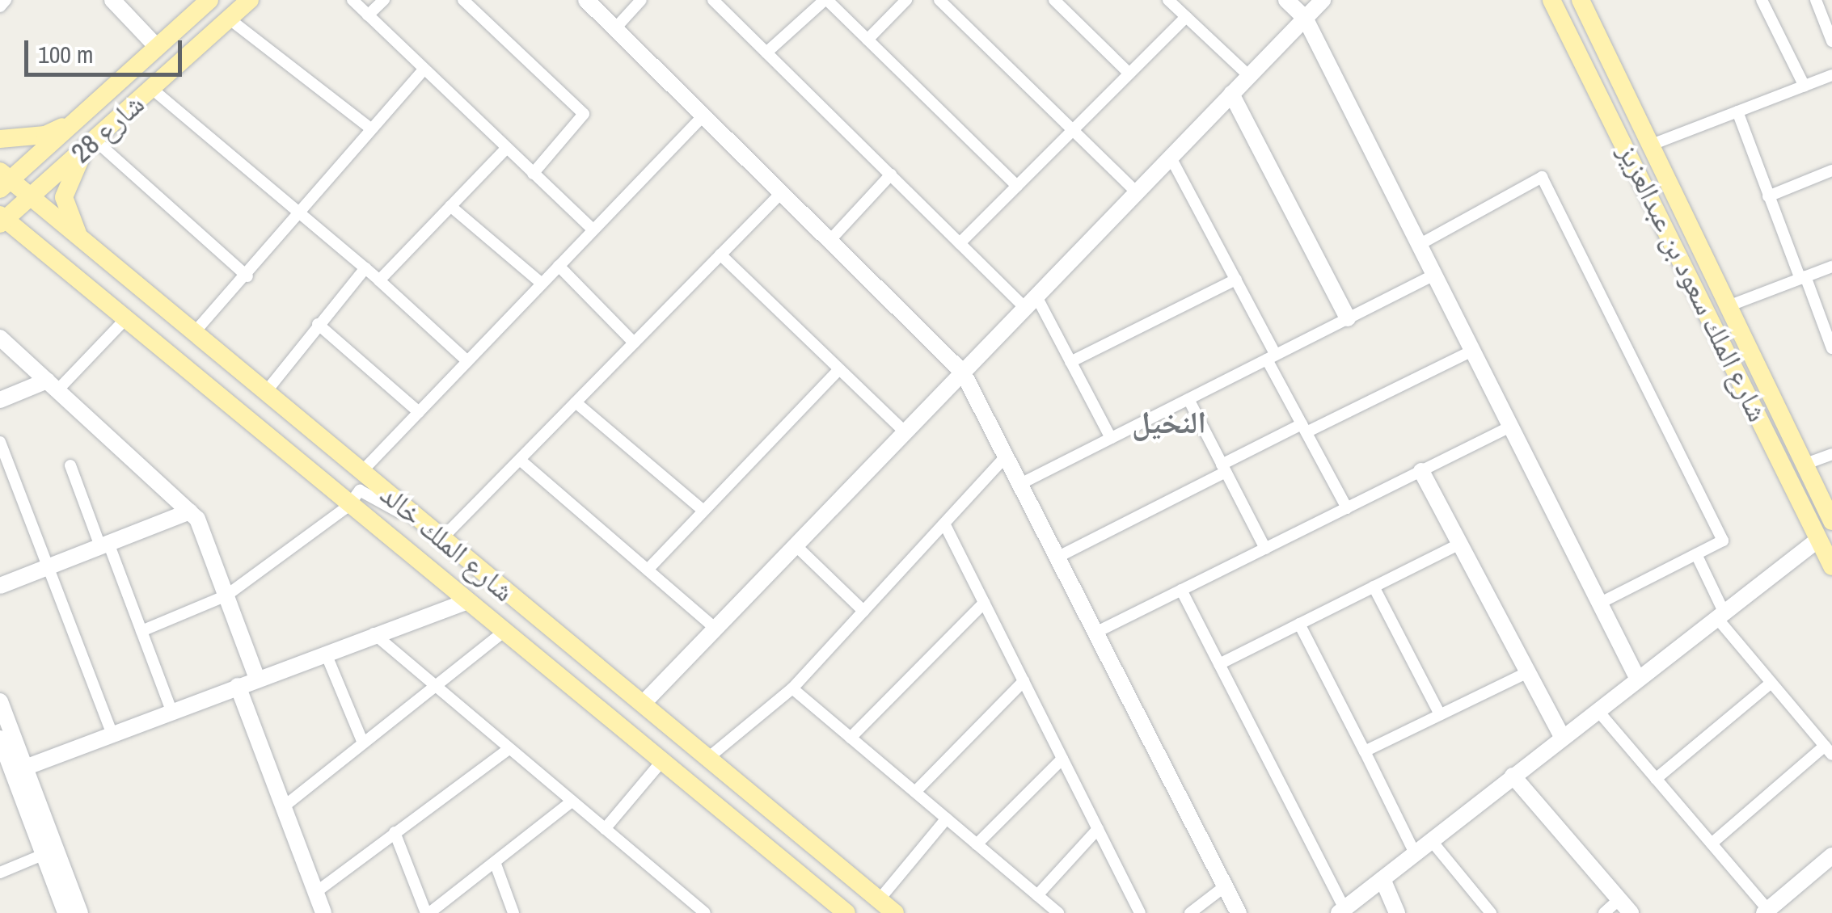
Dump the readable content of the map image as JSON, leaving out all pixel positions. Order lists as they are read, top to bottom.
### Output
{
  "streets": {
    "main road": ["شارع 28", "شارع الملك سعود بن عبدالعزيز", "شارع الملك خالد"]
  },
  "crossings": [
    ["شارع 28", "شارع الملك خالد"]
  ],
  "districts": ["النخيل"],
  "scale_bar": "100 m"
}
